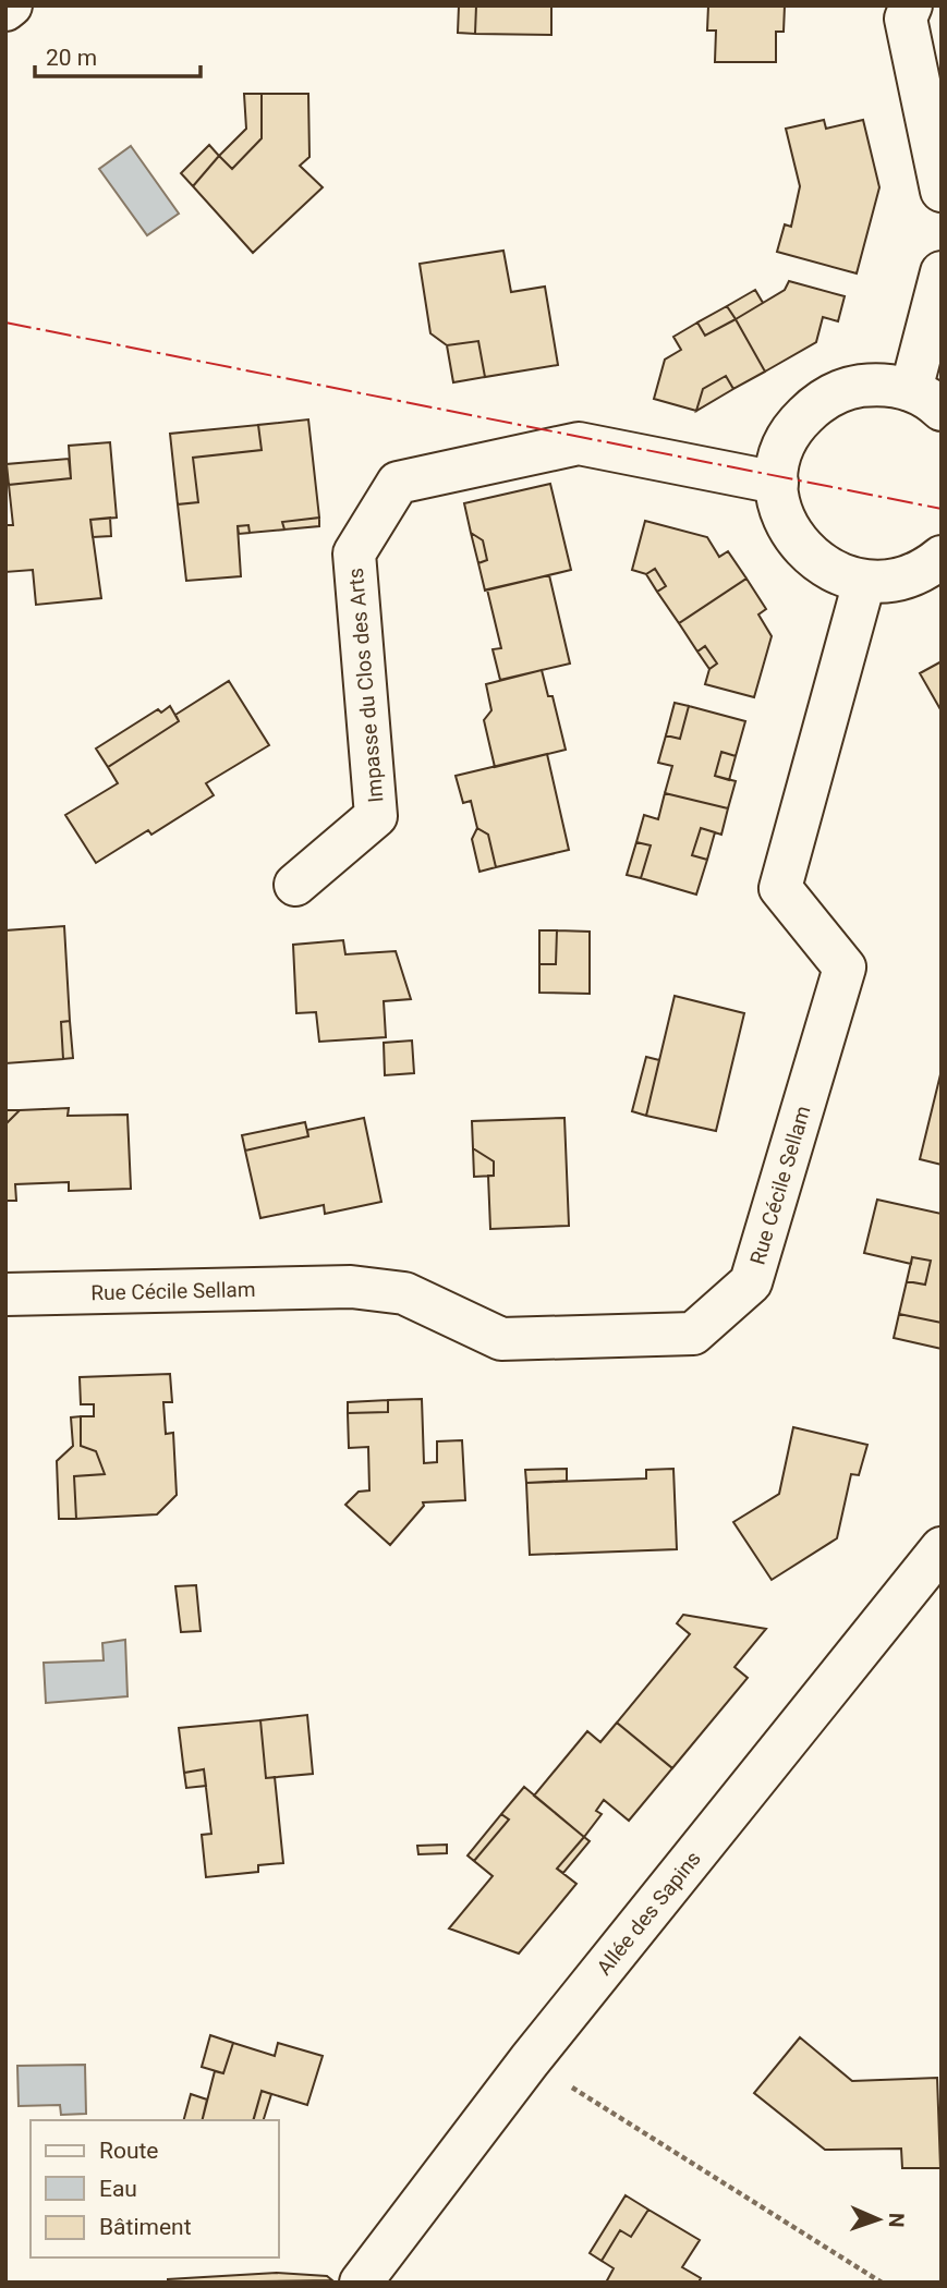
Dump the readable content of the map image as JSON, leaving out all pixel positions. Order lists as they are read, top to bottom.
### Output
{
  "streets": {
    "street": ["Impasse du Clos des Arts", "Rue Cécile Sellam", "Allée des Sapins"]
  },
  "legend": ["Route", "Eau", "Bâtiment"],
  "scale_bar": "20 m",
  "north": "right"
}
